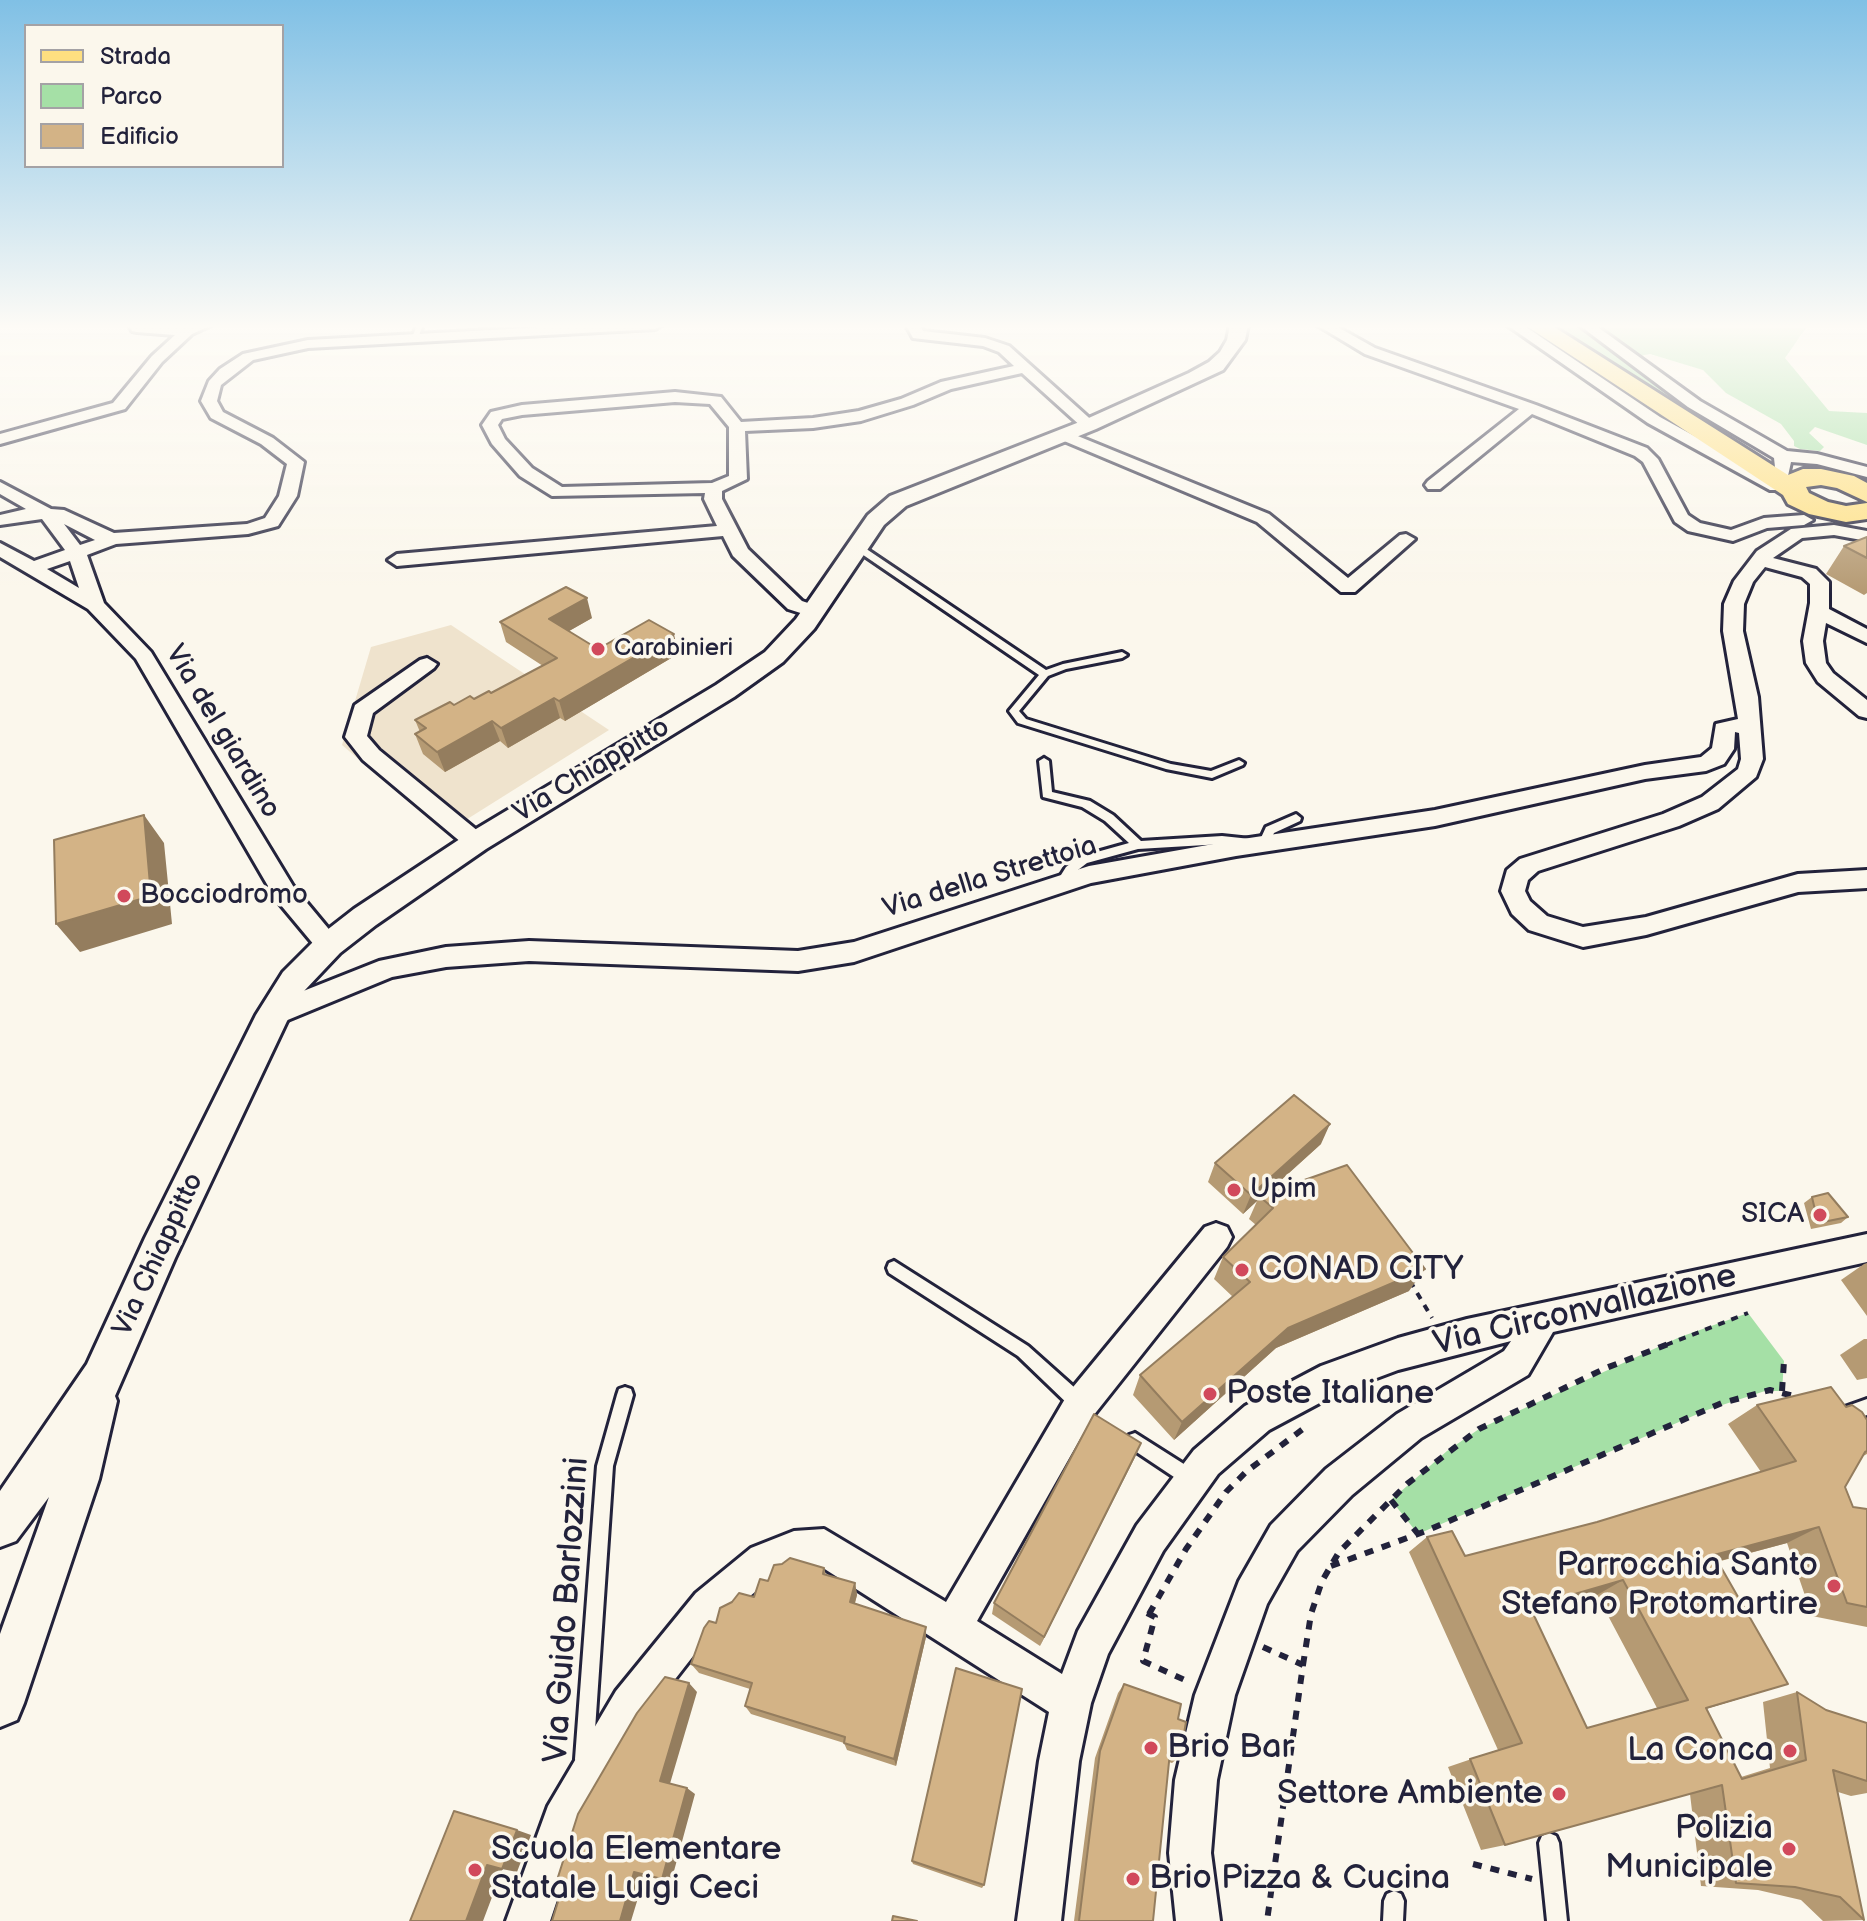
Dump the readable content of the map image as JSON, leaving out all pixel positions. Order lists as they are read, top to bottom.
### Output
{
  "streets": {
    "street": [
      "Via del giardino",
      "Via Chiappitto",
      "Via della Strettoia",
      "Via Circonvallazione"
    ],
    "lane": ["Via Guido Barlozzini"]
  },
  "crossings": [
    ["Via del giardino", "Via Chiappitto"],
    ["Via Chiappitto", "Via della Strettoia"]
  ],
  "places": [
    "Carabinieri",
    "Bocciodromo",
    "Upim",
    "SICA",
    "CONAD CITY",
    "Poste Italiane",
    "Parrocchia Santo Stefano Protomartire",
    "Brio Bar",
    "La Conca",
    "Settore Ambiente",
    "Polizia Municipale",
    "Scuola Elementare Statale Luigi Ceci",
    "Brio Pizza & Cucina"
  ],
  "legend": ["Strada", "Parco", "Edificio"]
}
